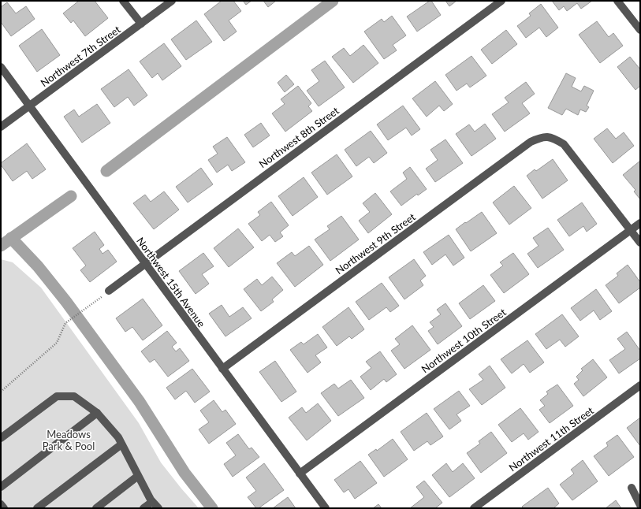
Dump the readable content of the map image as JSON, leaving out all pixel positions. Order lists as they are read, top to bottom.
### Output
{
  "streets": {
    "street": [
      "Northwest 7th Street",
      "Northwest 8th Street",
      "Northwest 9th Street",
      "Northwest 15th Avenue",
      "Northwest 10th Street",
      "Northwest 11th Street"
    ]
  },
  "crossings": [
    ["Northwest 7th Street", "Northwest 15th Avenue"],
    ["Northwest 8th Street", "Northwest 15th Avenue"],
    ["Northwest 9th Street", "Northwest 15th Avenue"],
    ["Northwest 9th Street", "Northwest 10th Street"],
    ["Northwest 15th Avenue", "Northwest 10th Street"]
  ],
  "parks": ["Meadows Park & Pool"]
}
